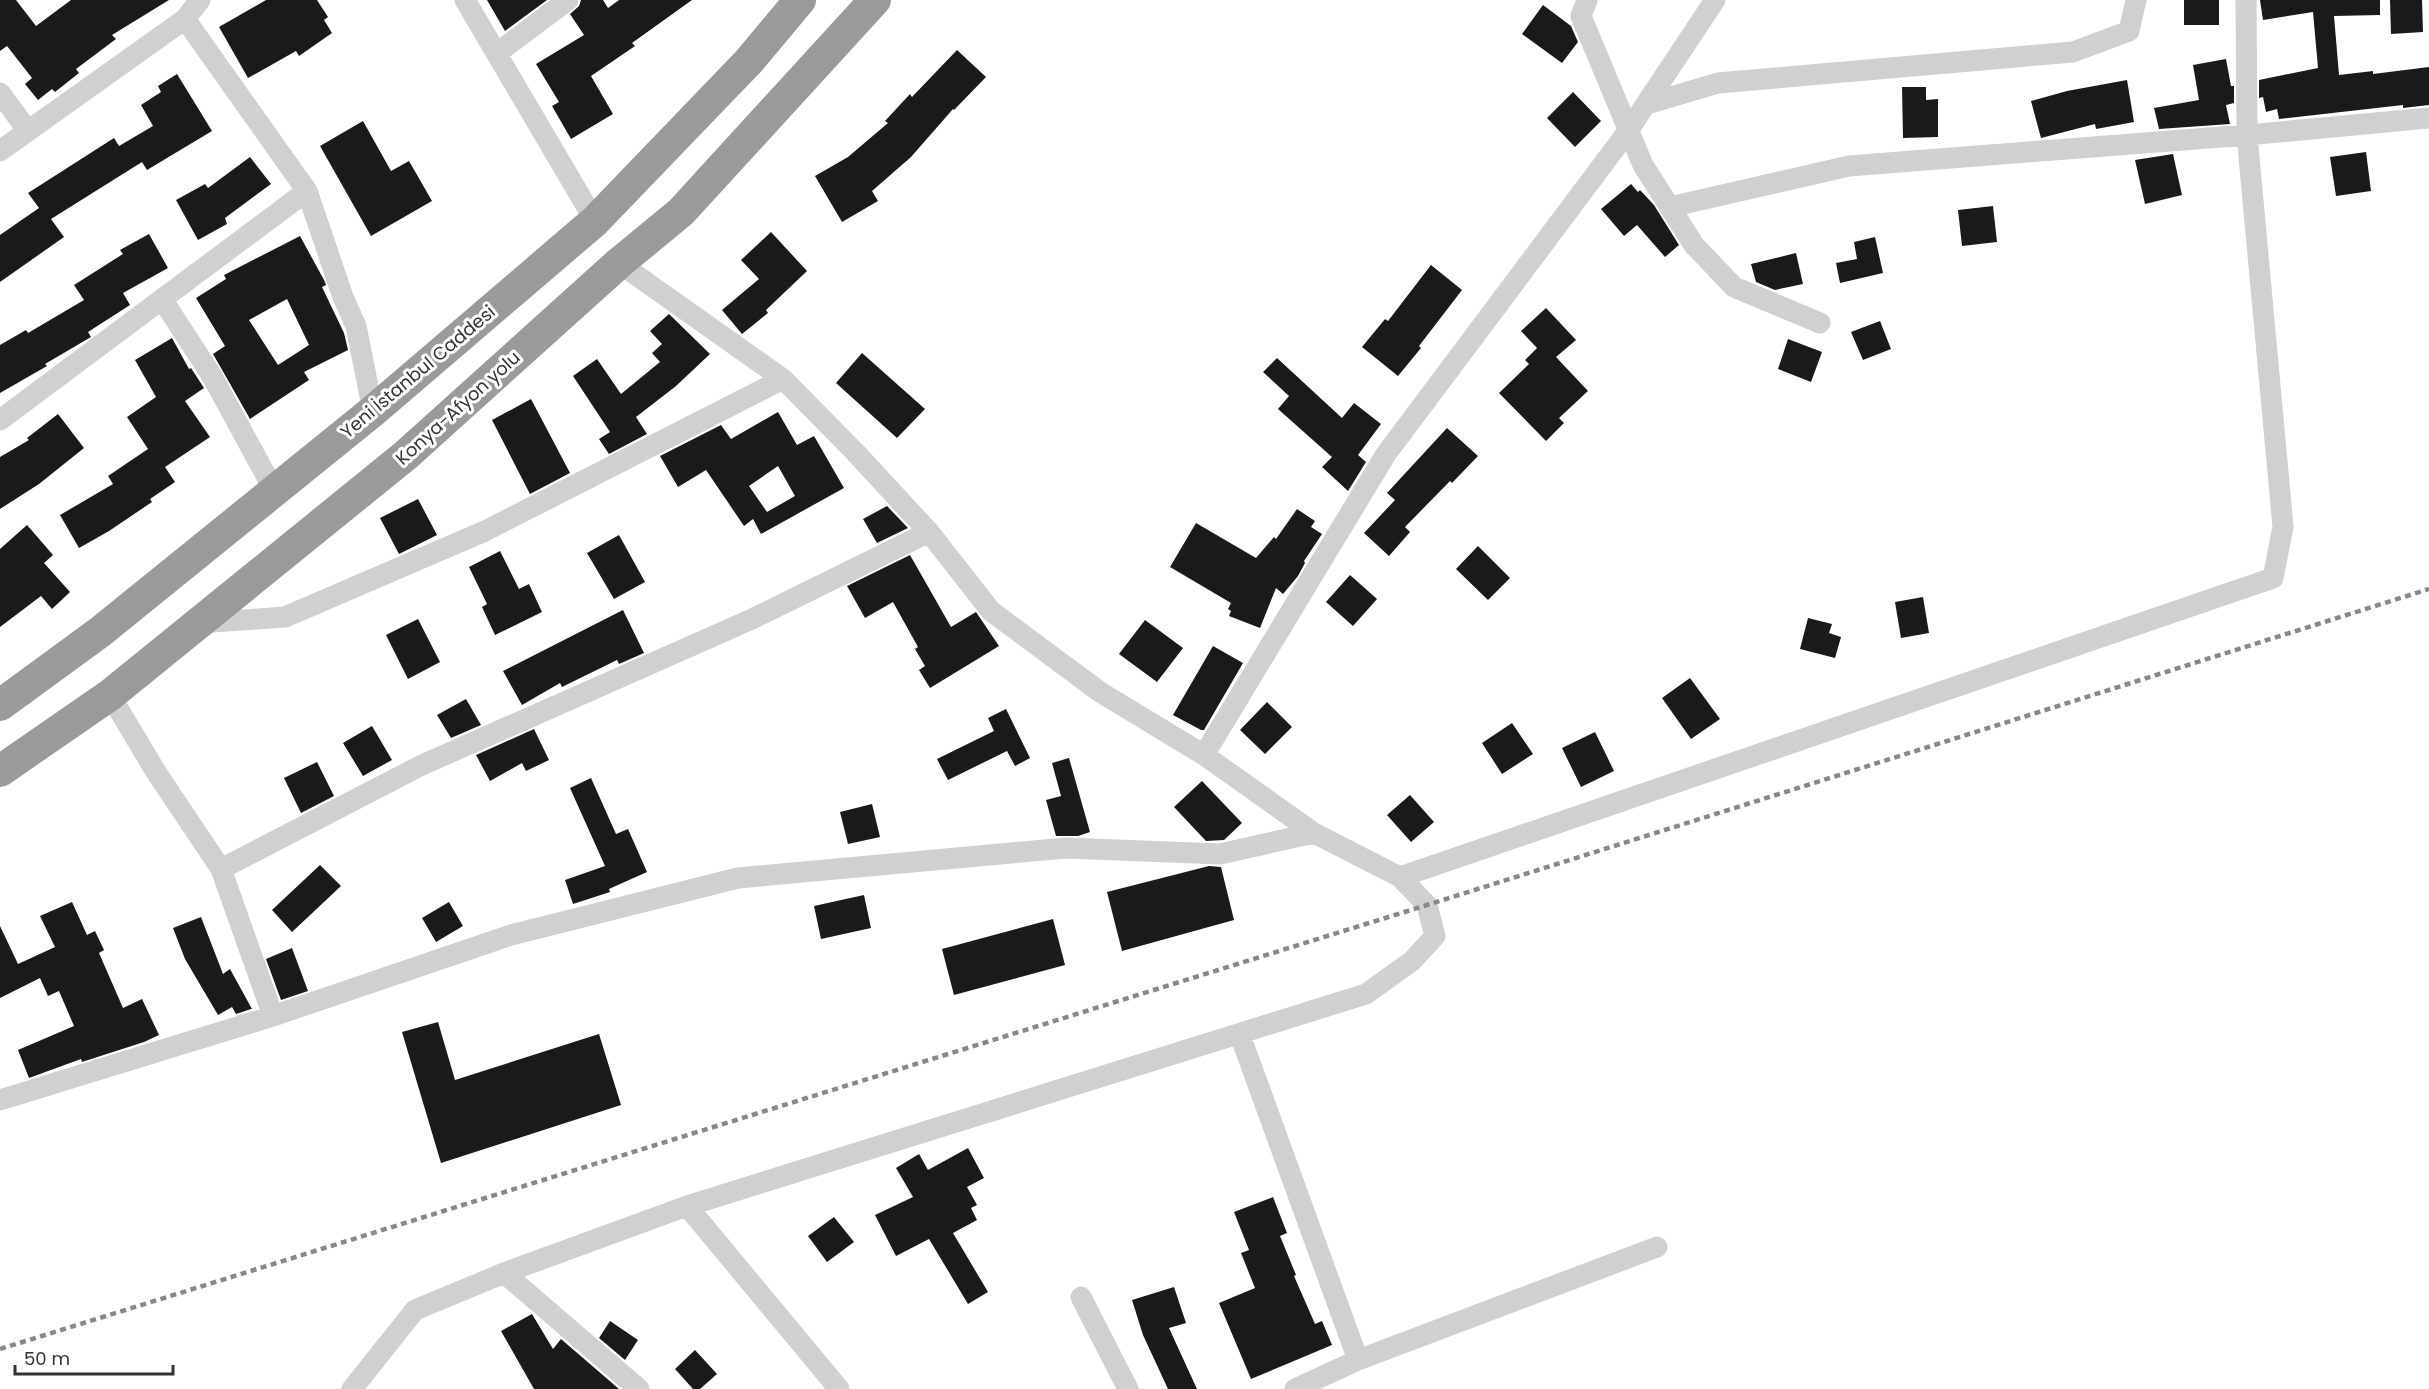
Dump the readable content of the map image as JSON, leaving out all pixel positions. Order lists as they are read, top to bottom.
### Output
{
  "streets": {
    "highway": ["Yeni İstanbul Caddesi", "Konya-Afyon yolu"]
  },
  "scale_bar": "50 m"
}
